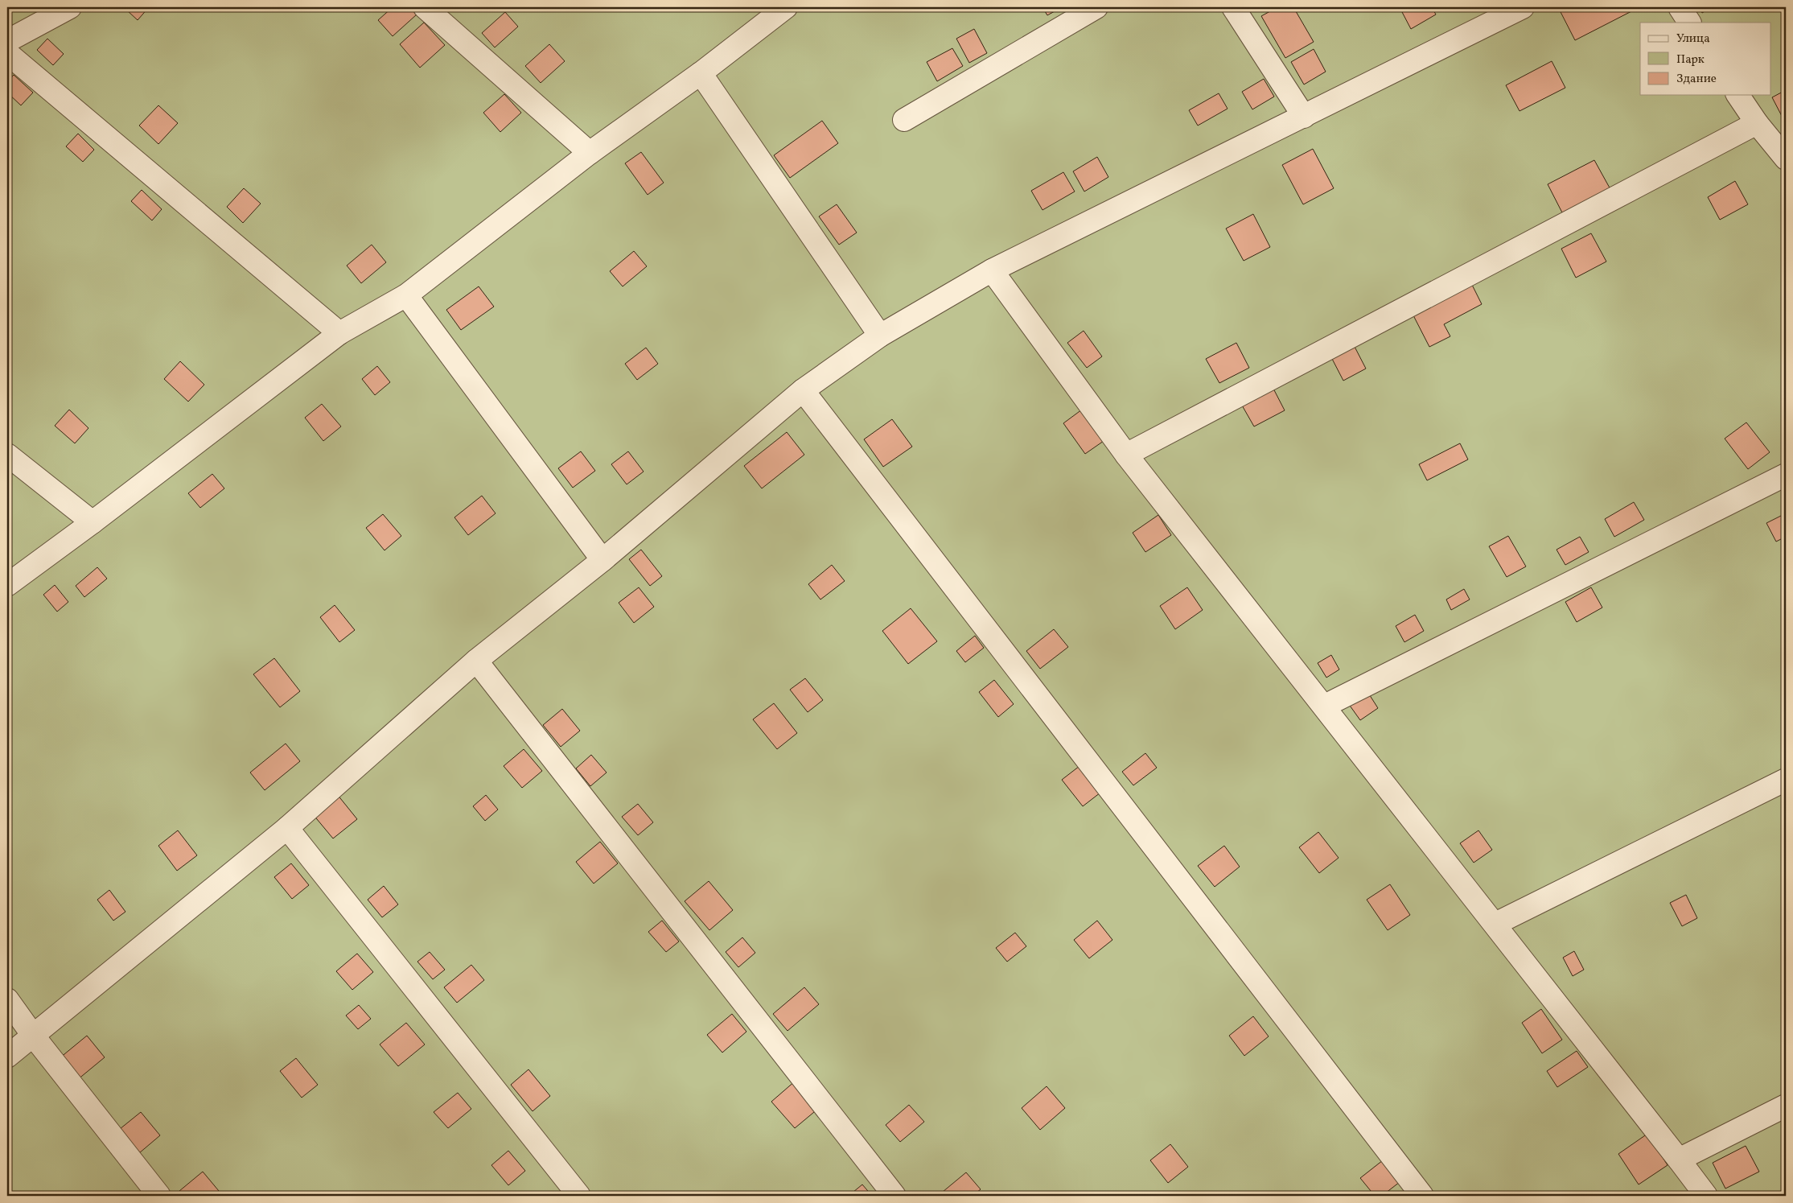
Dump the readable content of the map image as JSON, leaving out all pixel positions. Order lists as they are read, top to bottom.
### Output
{
  "legend": ["Улица", "Парк", "Здание"]
}
